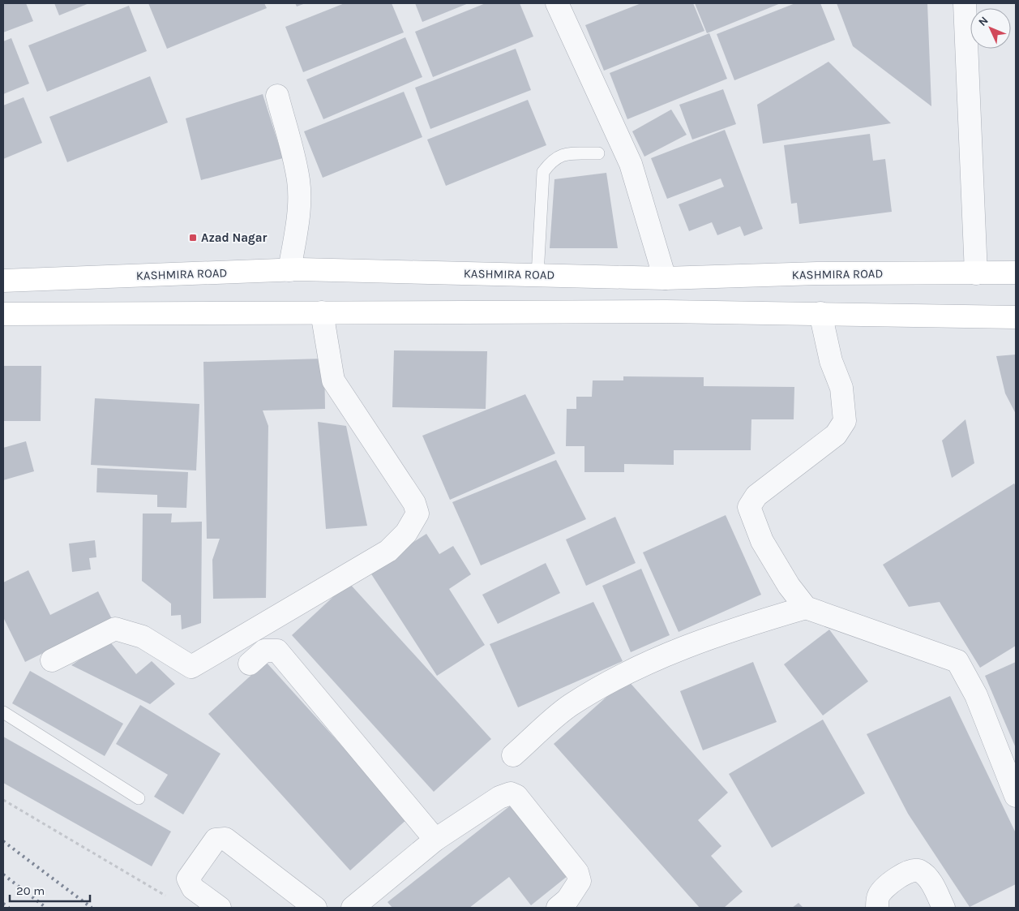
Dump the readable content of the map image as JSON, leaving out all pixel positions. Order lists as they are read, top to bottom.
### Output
{
  "streets": {
    "main road": ["KASHMIRA ROAD"]
  },
  "places": {
    "transit": ["Azad Nagar"]
  },
  "scale_bar": "20 m",
  "north": "top left"
}
